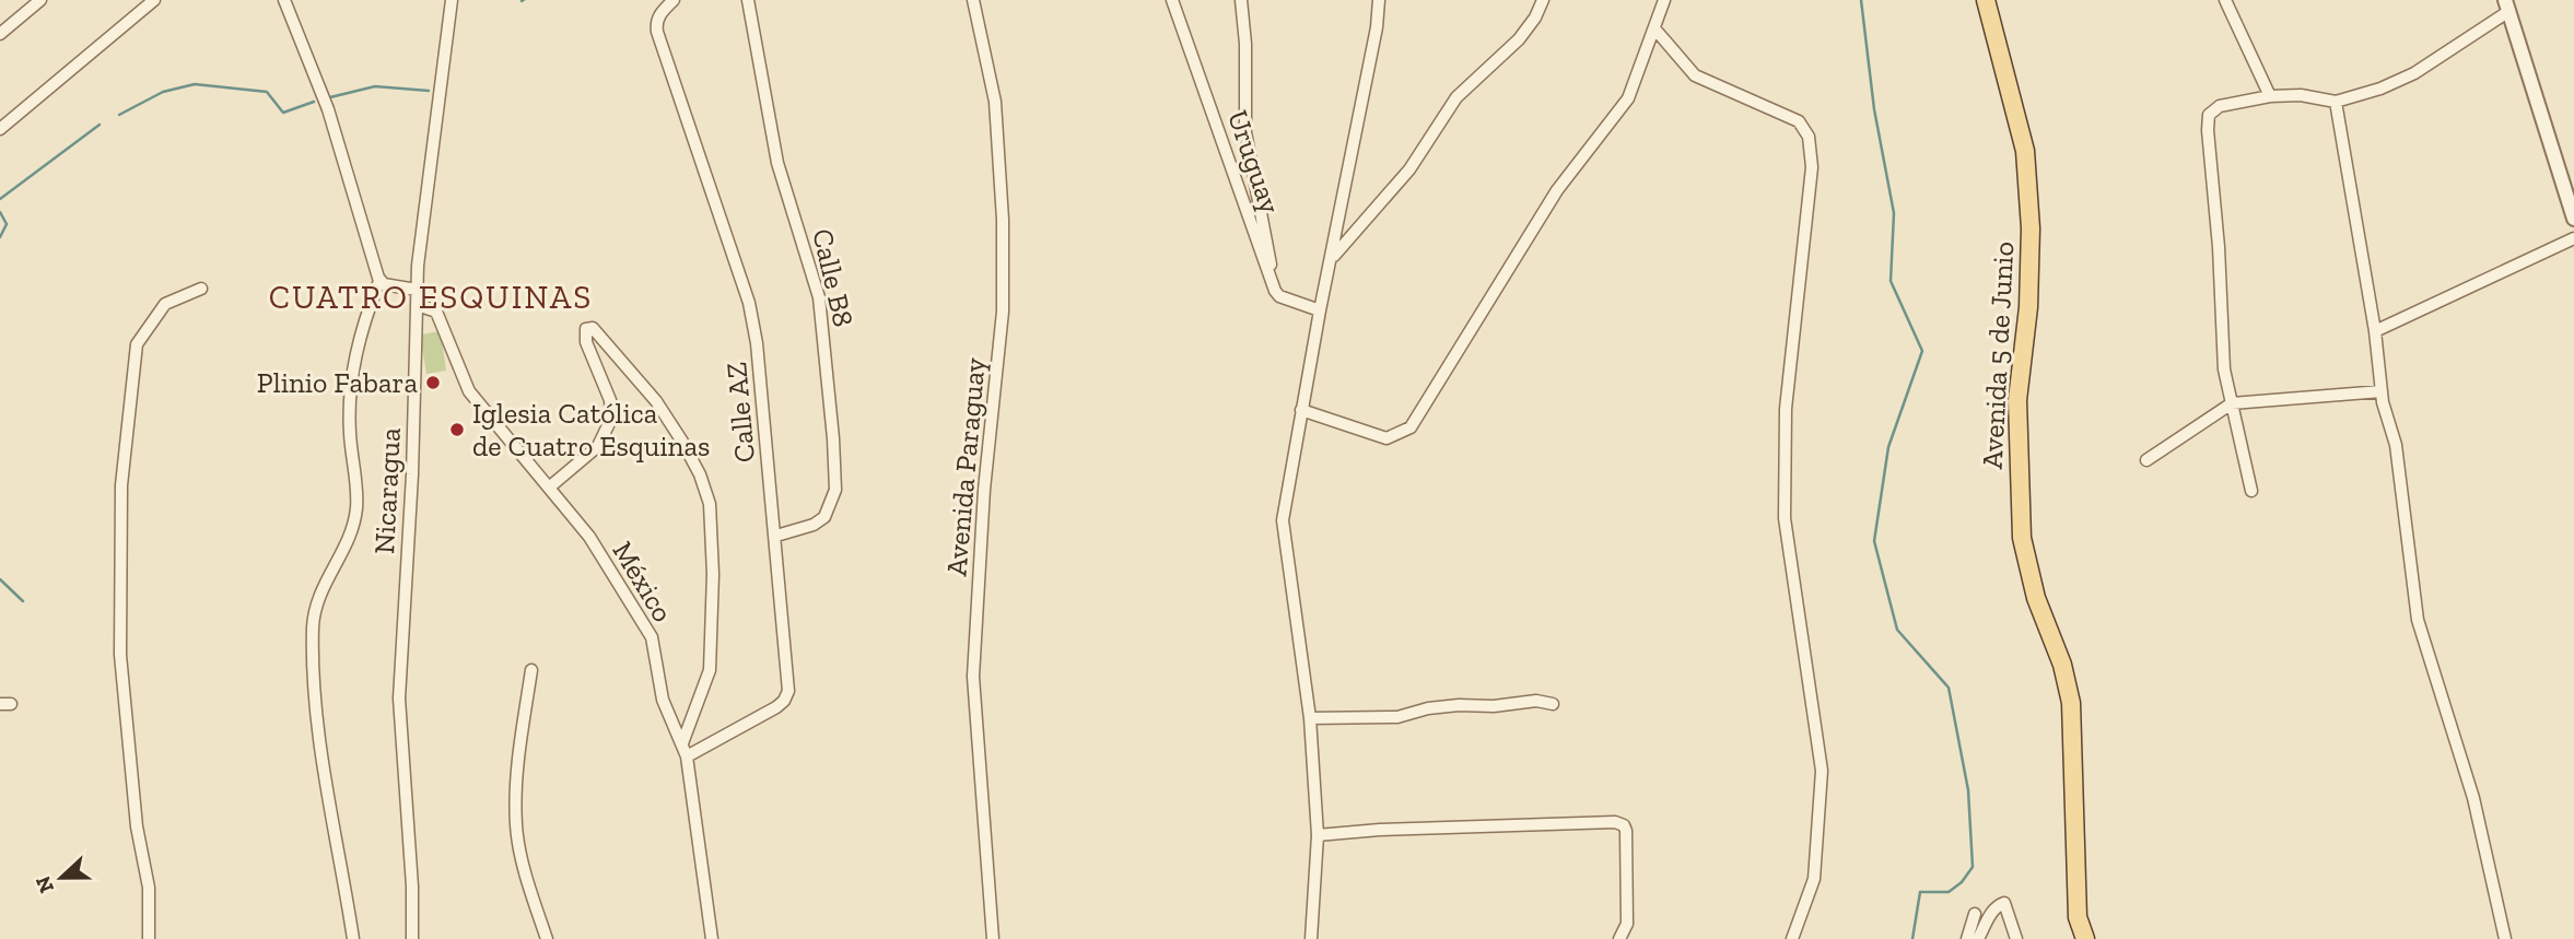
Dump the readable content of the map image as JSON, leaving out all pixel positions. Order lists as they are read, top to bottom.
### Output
{
  "streets": {
    "main road": ["Avenida 5 de Junio"],
    "street": [
      "Uruguay",
      "Calle B8",
      "Calle AZ",
      "Avenida Paraguay",
      "Nicaragua",
      "México"
    ]
  },
  "crossings": [
    ["Calle B8", "Calle AZ"],
    ["Calle AZ", "México"],
    ["Nicaragua", "México"]
  ],
  "districts": ["CUATRO ESQUINAS"],
  "places": ["Plinio Fabara", "Iglesia Católica de Cuatro Esquinas"],
  "north": "left"
}
